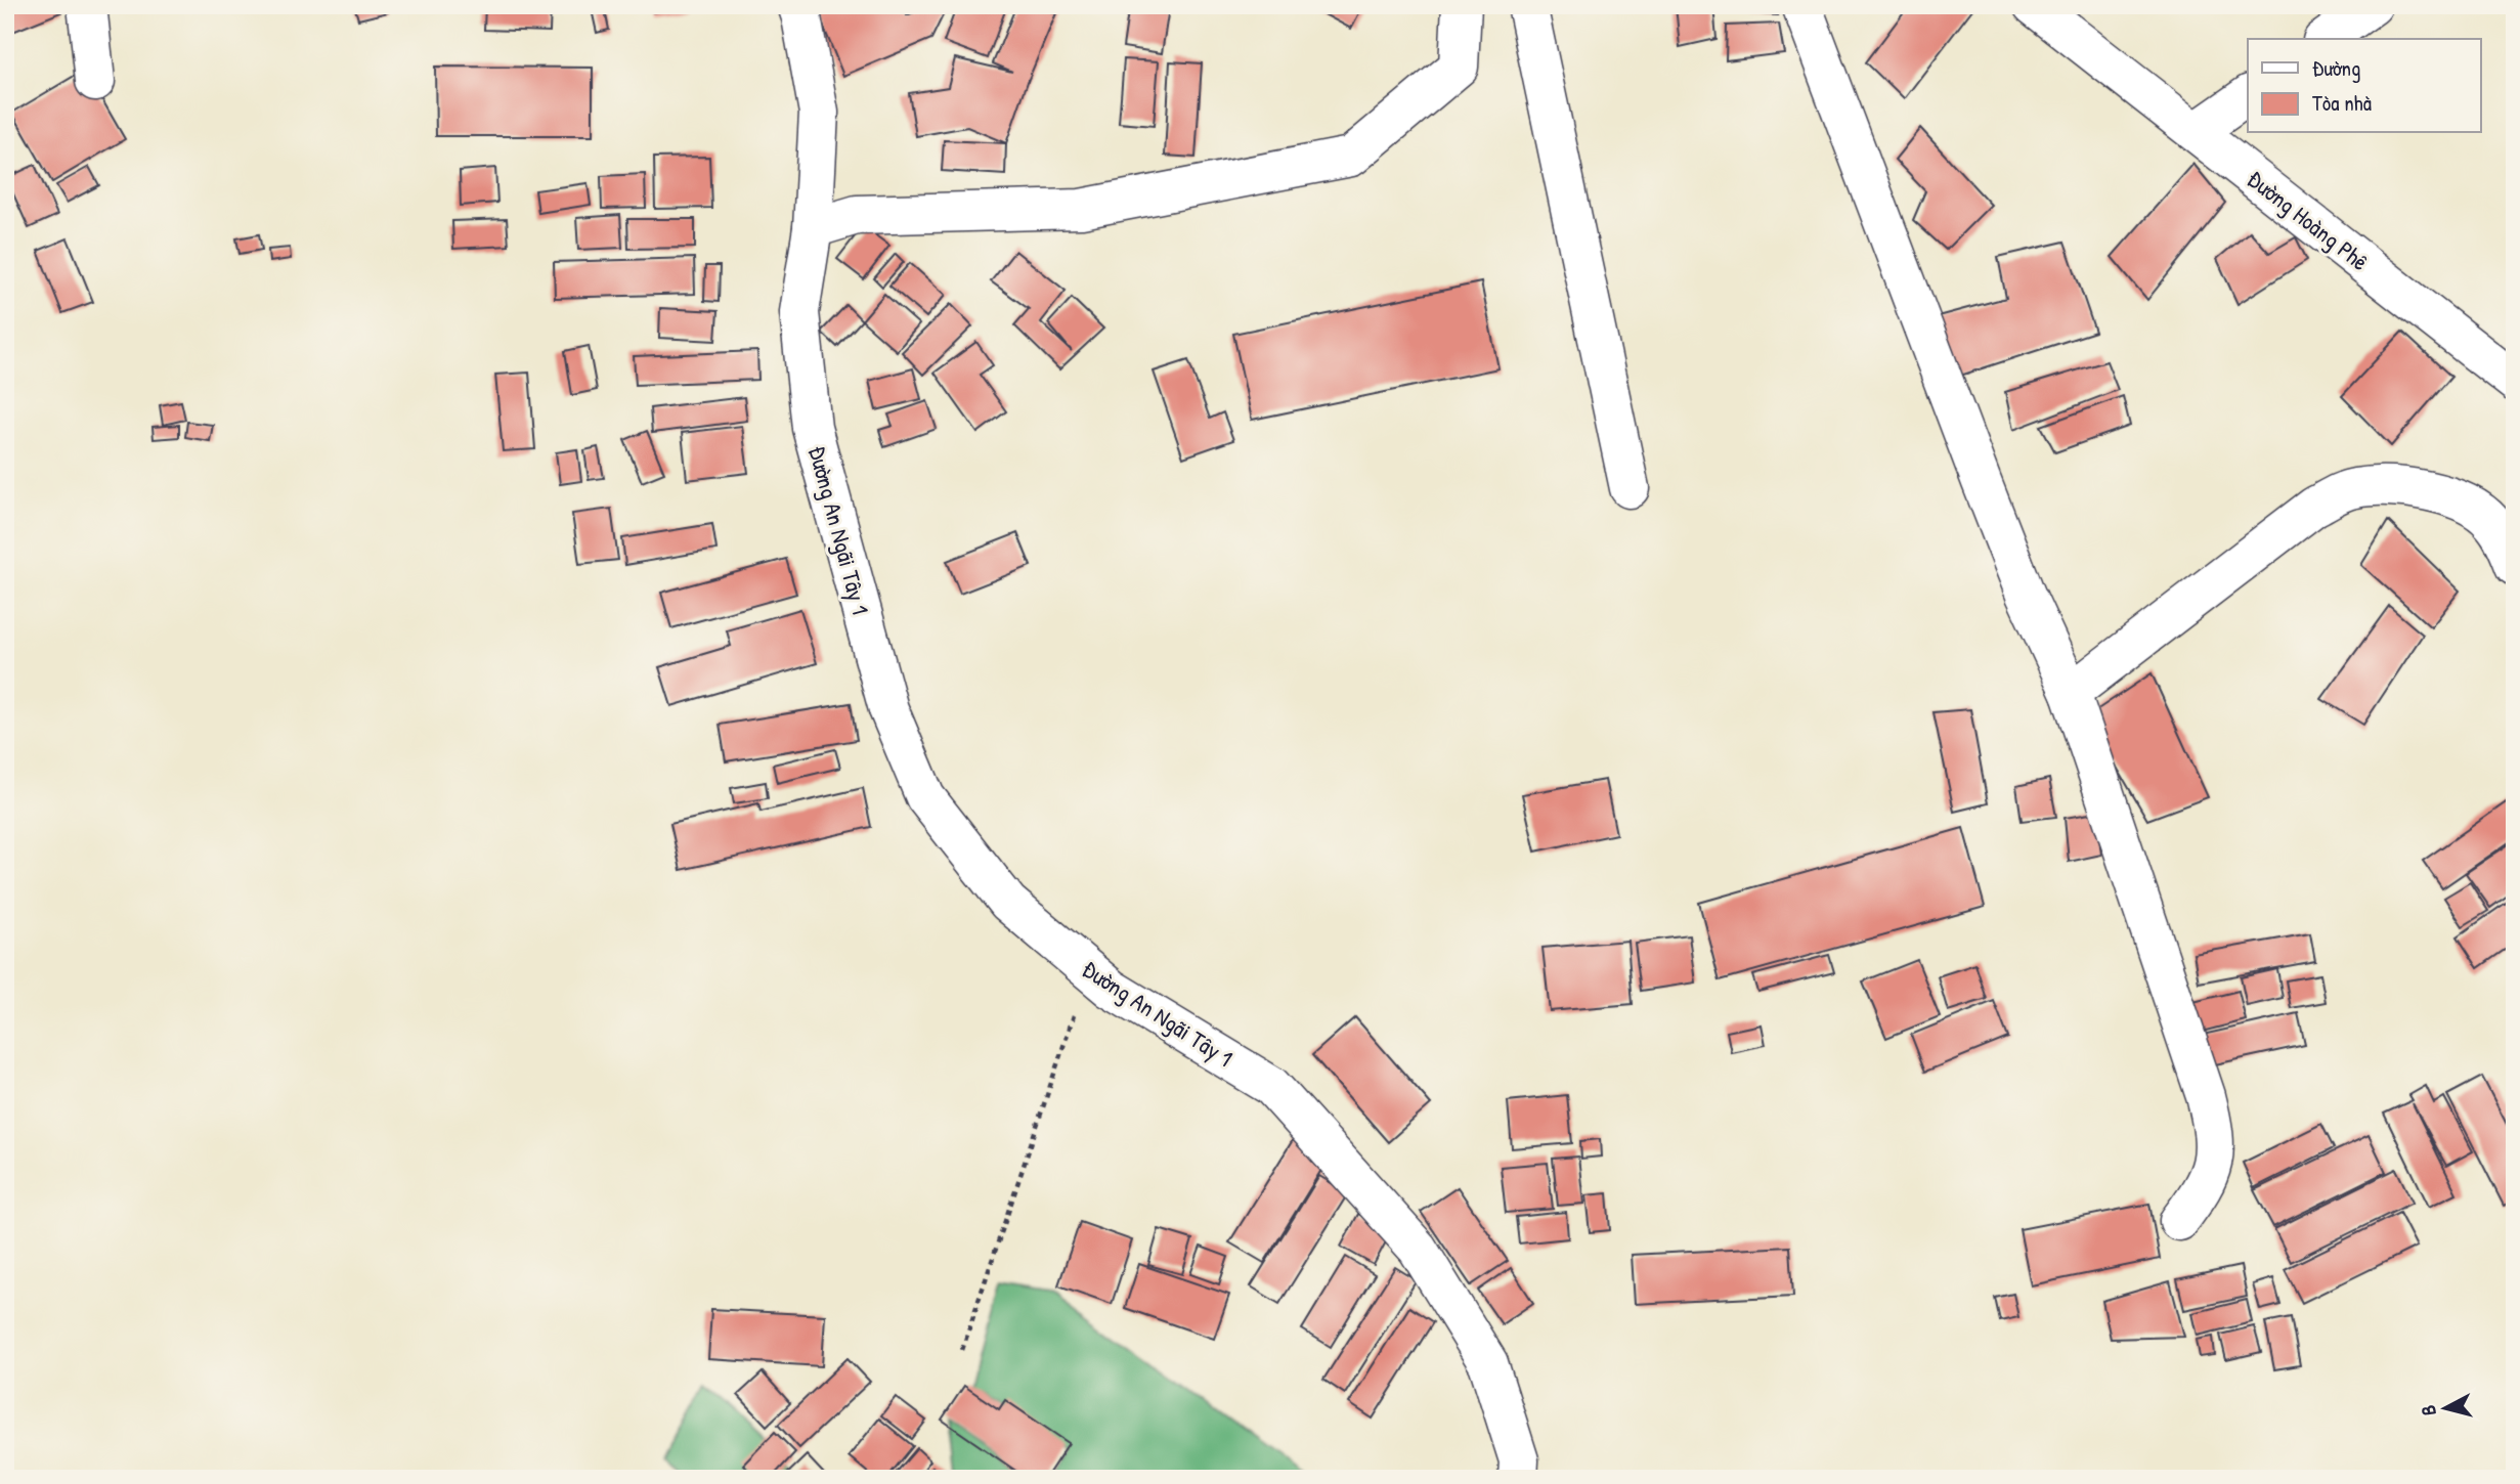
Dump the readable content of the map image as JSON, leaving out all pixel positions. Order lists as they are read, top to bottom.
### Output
{
  "streets": {
    "street": ["Đường Hoàng Phê", "Đường An Ngãi Tây 1"]
  },
  "legend": ["Đường", "Tòa nhà"],
  "north": "left"
}
